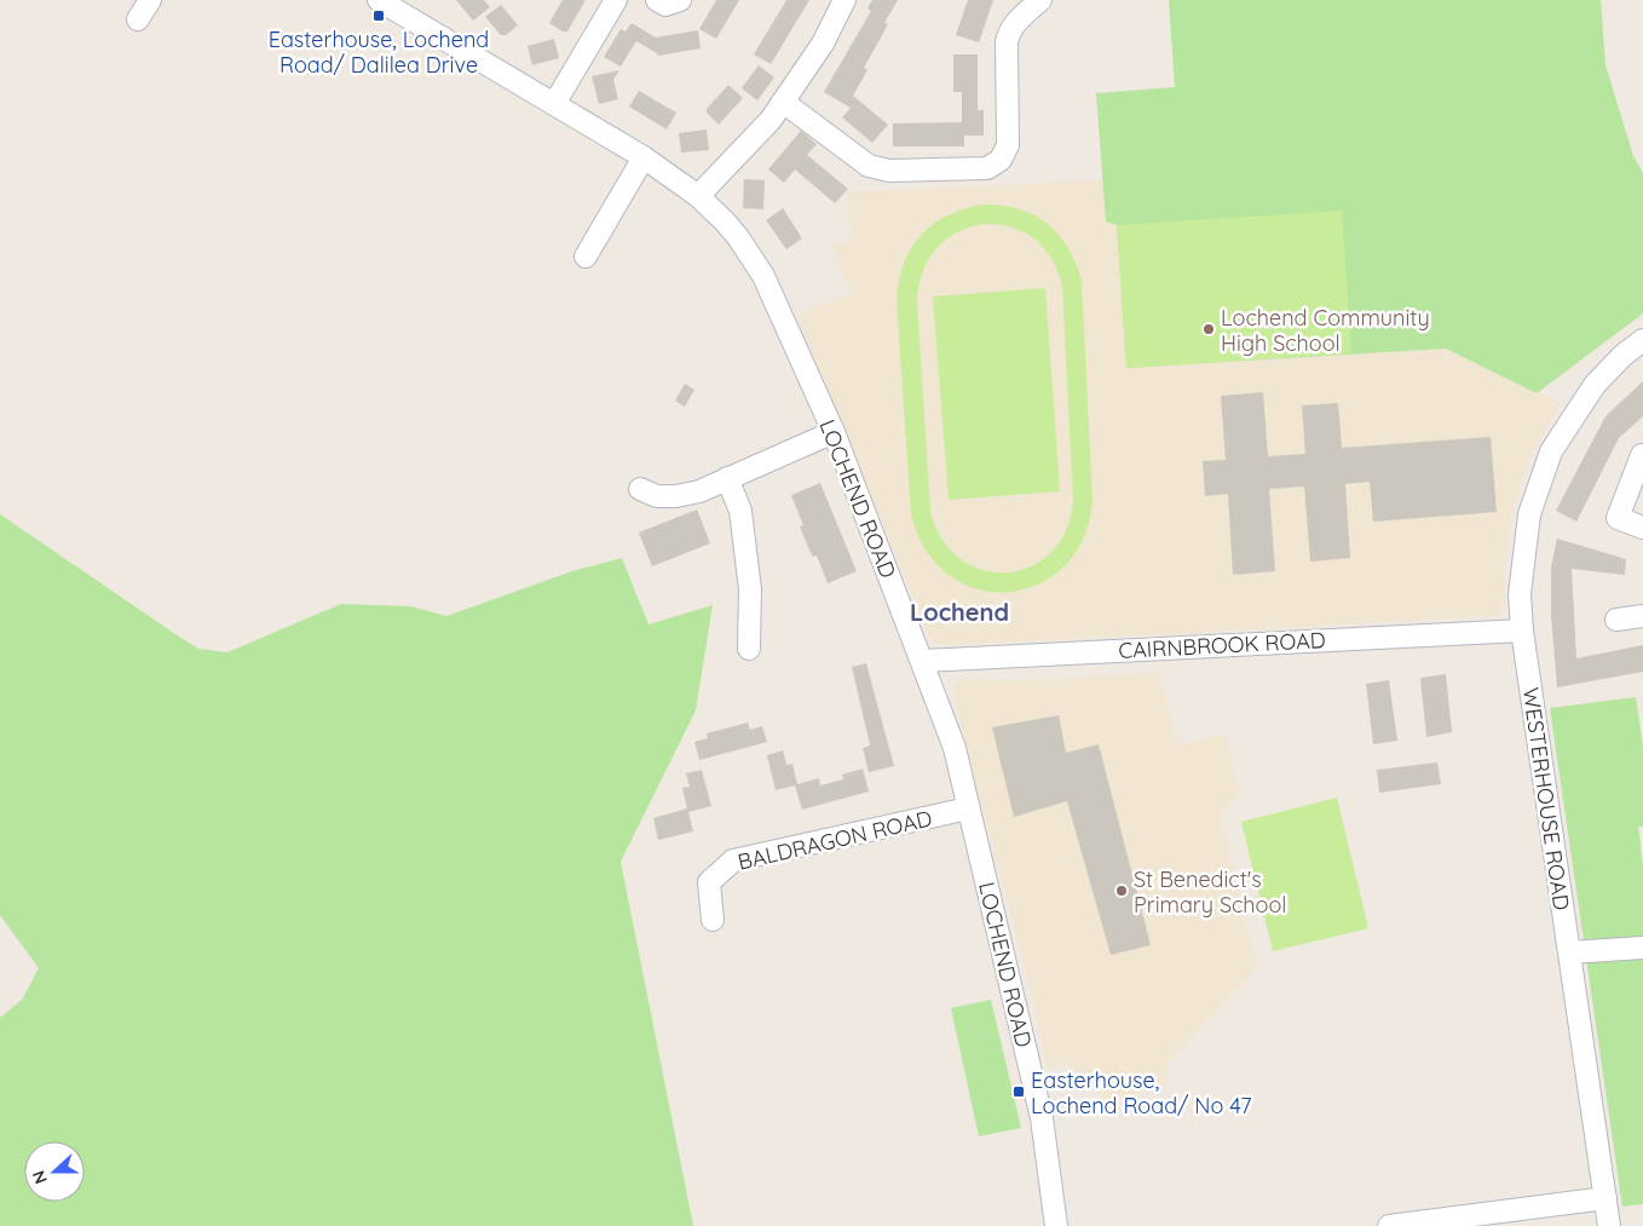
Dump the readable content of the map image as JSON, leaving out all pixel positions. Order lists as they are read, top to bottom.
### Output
{
  "streets": {
    "street": [
      "LOCHEND ROAD",
      "CAIRNBROOK ROAD",
      "WESTERHOUSE ROAD",
      "BALDRAGON ROAD"
    ]
  },
  "crossings": [
    ["LOCHEND ROAD", "CAIRNBROOK ROAD"],
    ["LOCHEND ROAD", "BALDRAGON ROAD"],
    ["CAIRNBROOK ROAD", "WESTERHOUSE ROAD"]
  ],
  "districts": ["Lochend"],
  "places": {
    "transit": ["Easterhouse, Lochend Road/ Dalilea Drive", "Easterhouse, Lochend Road/ No 47"],
    "other": ["Lochend Community High School", "St Benedict's Primary School"]
  },
  "north": "left"
}
